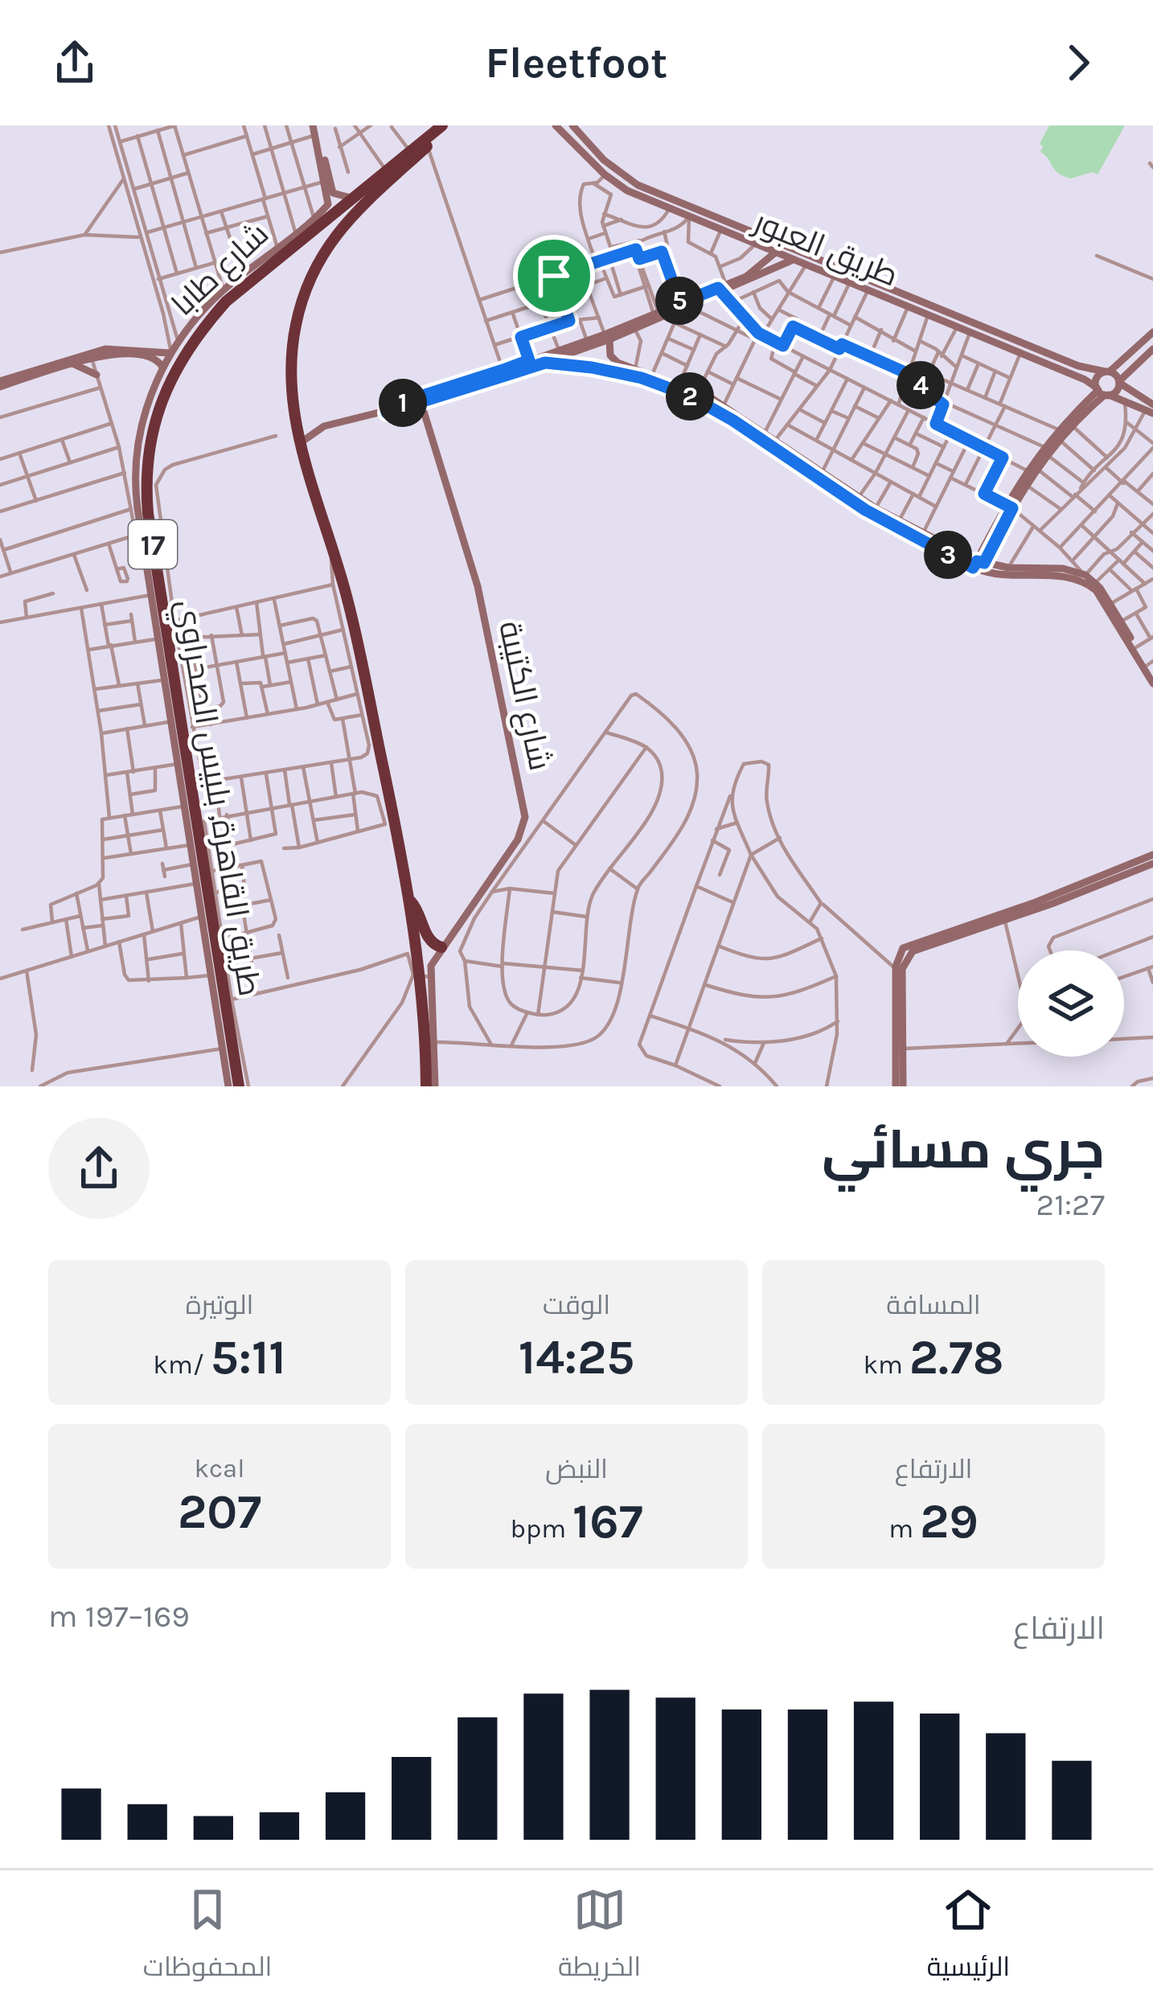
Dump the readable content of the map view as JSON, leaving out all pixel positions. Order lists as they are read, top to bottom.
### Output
{
  "streets": {
    "highway": ["17", "طريق القاهرة, بلبيس الصحراوي"],
    "street": ["طريق العبور", "شارع طابا", "شارع الكتيبة"]
  },
  "crossings": [
    ["شارع طابا", "طريق القاهرة, بلبيس الصحراوي"]
  ],
  "page": {
    "header": "Fleetfoot",
    "pins": [
      "5",
      "4",
      "2",
      "1",
      "3"
    ],
    "heading": ["جري مسائي", "21:27"],
    "stats": [
      ["المسافة", "2.78 km"],
      ["الوقت", "14:25"],
      ["الوتيرة", "5:11 /km"],
      ["الارتفاع", "29 m"],
      ["النبض", "167 bpm"],
      ["kcal", "207"]
    ],
    "chart": ["الارتفاع", "169–197 m"],
    "tabs": ["الرئيسية", "الخريطة", "المحفوظات"]
  }
}
